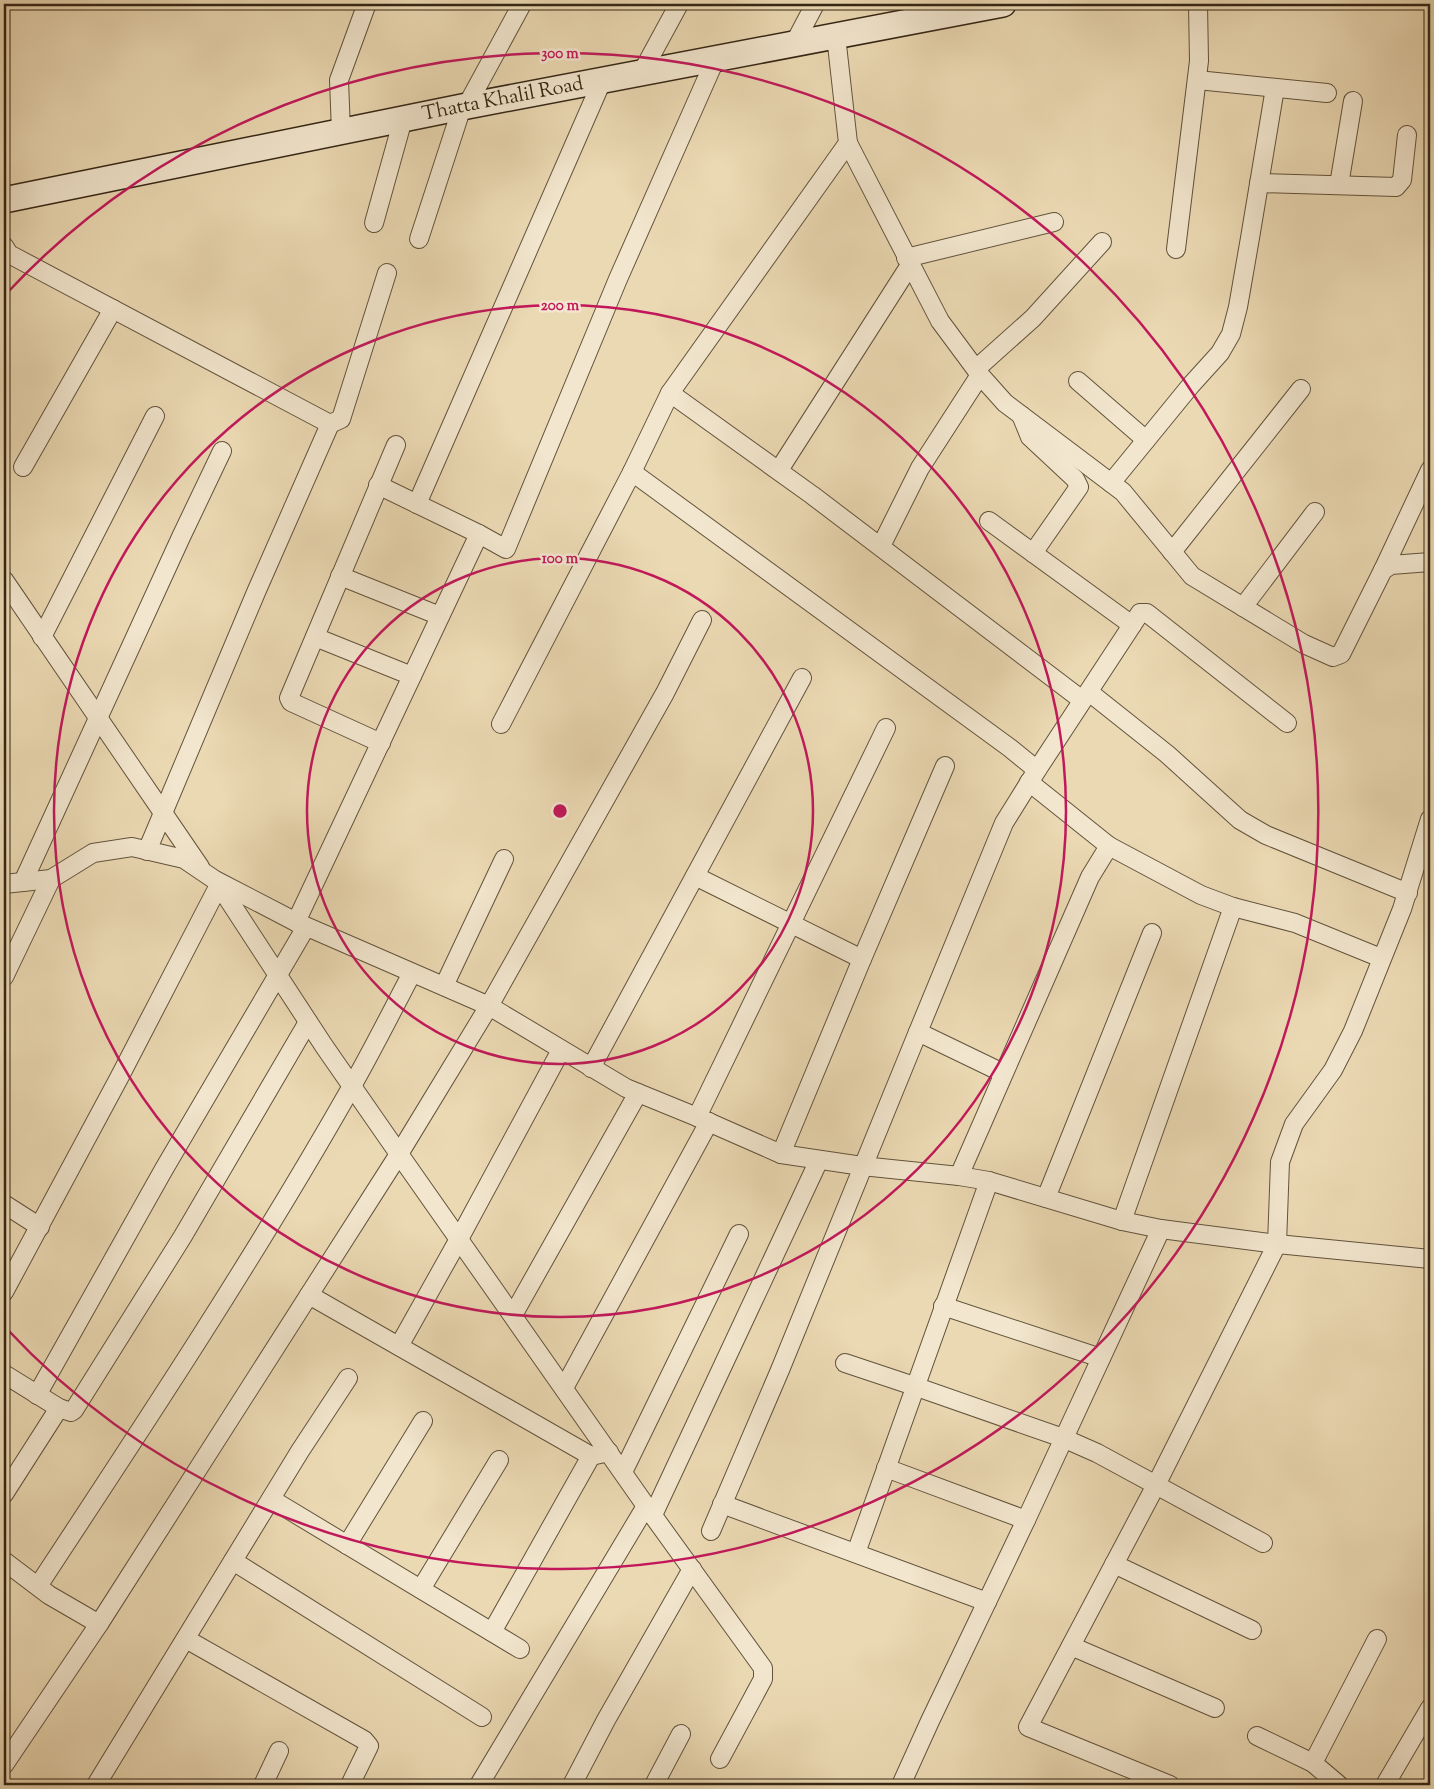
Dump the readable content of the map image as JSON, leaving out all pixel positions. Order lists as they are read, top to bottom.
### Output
{
  "streets": {
    "street": ["Thatta Khalil Road"]
  },
  "rings": ["300 m", "200 m", "100 m"]
}
